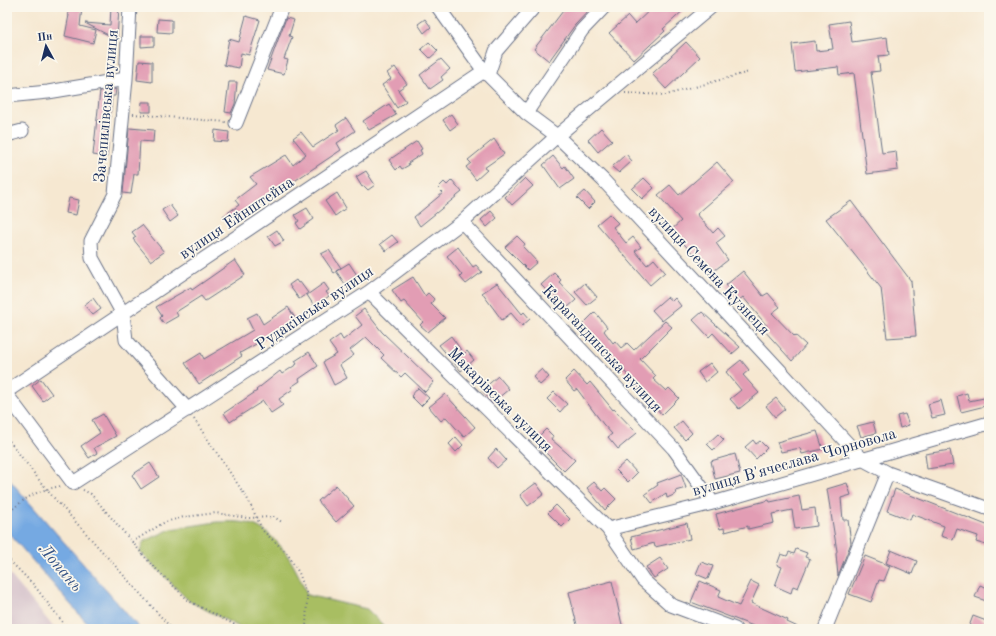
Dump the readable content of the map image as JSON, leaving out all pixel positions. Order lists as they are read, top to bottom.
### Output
{
  "streets": {
    "street": [
      "Зачепилівська вулиця",
      "вулиця Ейнштейна",
      "вулиця Семена Кузнеця",
      "Рудаківська вулиця",
      "Карагандинська вулиця",
      "Макарівська вулиця",
      "вулиця В'ячеслава Чорновола"
    ]
  },
  "crossings": [
    ["Зачепилівська вулиця", "вулиця Ейнштейна"],
    ["Зачепилівська вулиця", "Рудаківська вулиця"],
    ["вулиця Ейнштейна", "вулиця Семена Кузнеця"],
    ["вулиця Семена Кузнеця", "Рудаківська вулиця"],
    ["вулиця Семена Кузнеця", "вулиця В'ячеслава Чорновола"],
    ["Рудаківська вулиця", "Карагандинська вулиця"],
    ["Рудаківська вулиця", "Макарівська вулиця"],
    ["Карагандинська вулиця", "вулиця В'ячеслава Чорновола"],
    ["Макарівська вулиця", "вулиця В'ячеслава Чорновола"]
  ],
  "water": ["Лопань"],
  "north": "top"
}
